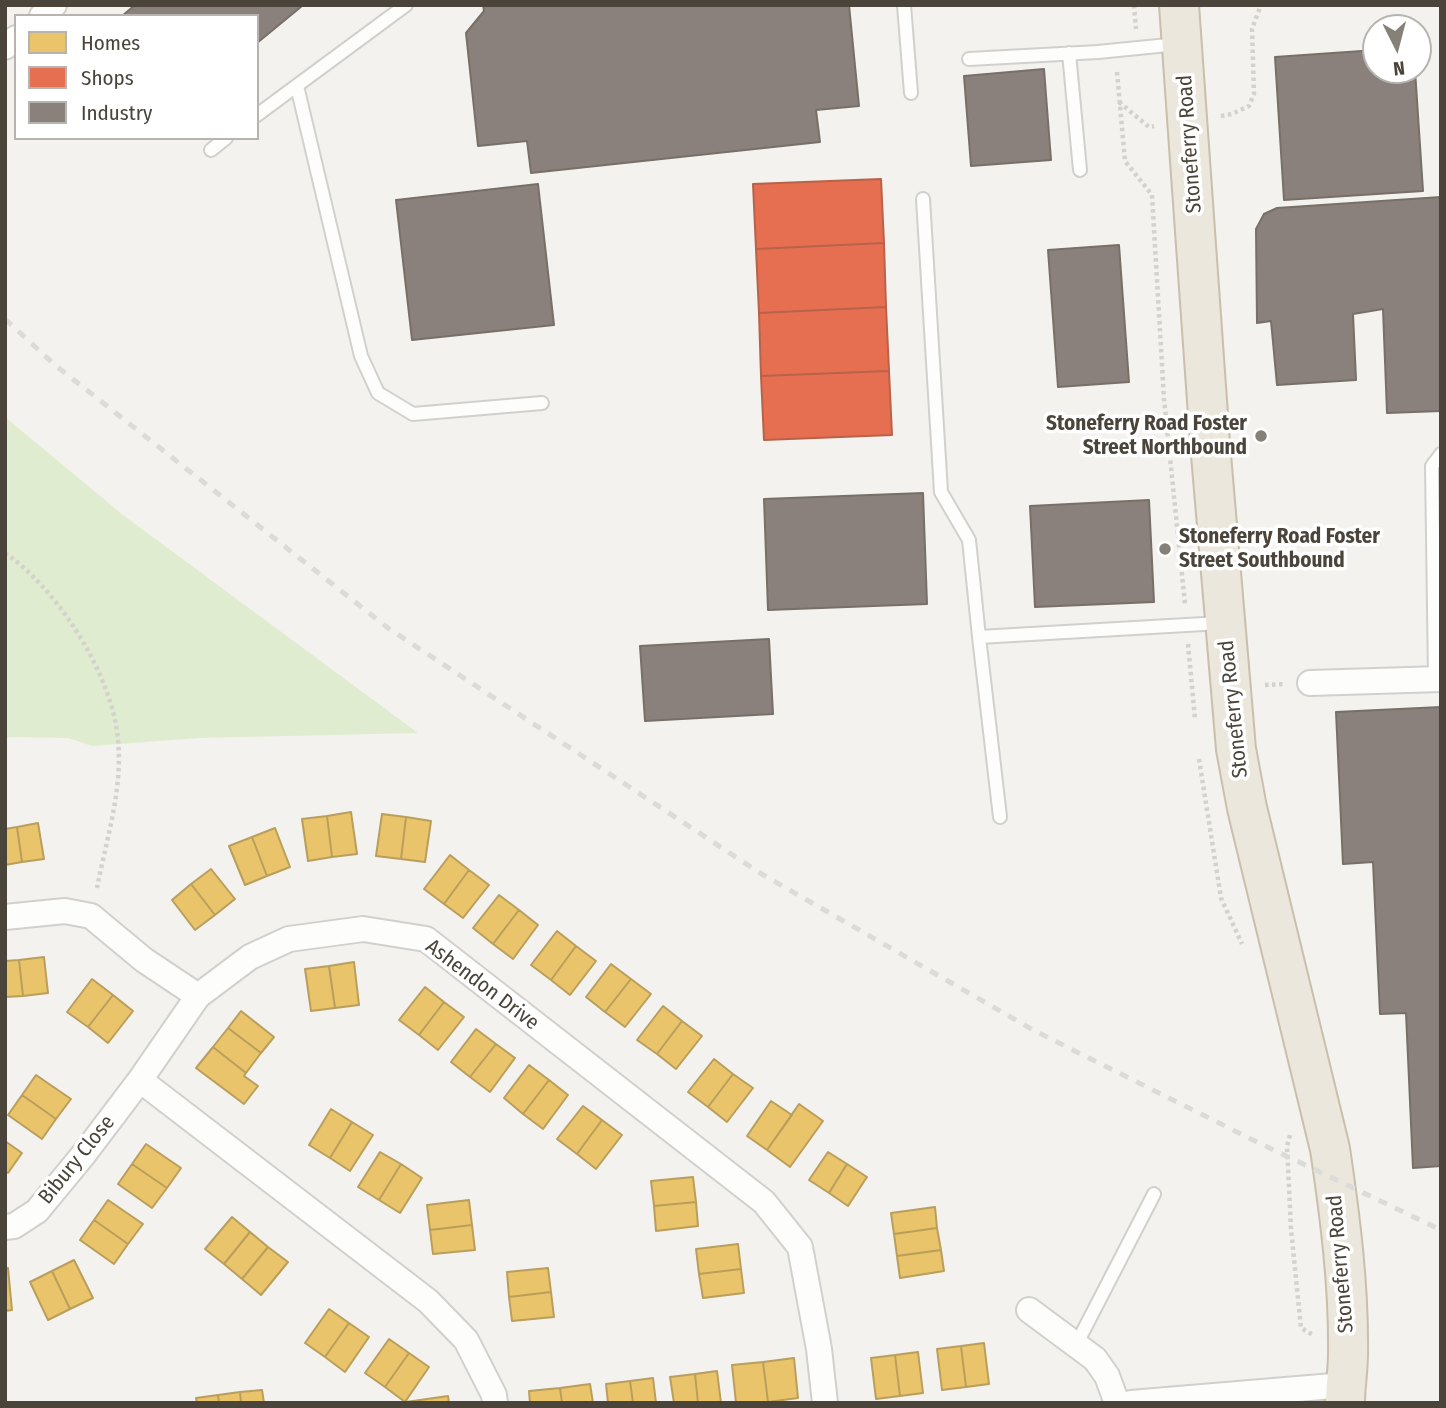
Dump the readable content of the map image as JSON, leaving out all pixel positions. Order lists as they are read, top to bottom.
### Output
{
  "streets": {
    "highway": ["Stoneferry Road"],
    "street": ["Ashendon Drive", "Bibury Close"]
  },
  "crossings": [
    ["Ashendon Drive", "Bibury Close"]
  ],
  "places": ["Stoneferry Road Foster Street Northbound", "Stoneferry Road Foster Street Southbound"],
  "legend": ["Homes", "Shops", "Industry"],
  "north": "bottom"
}
